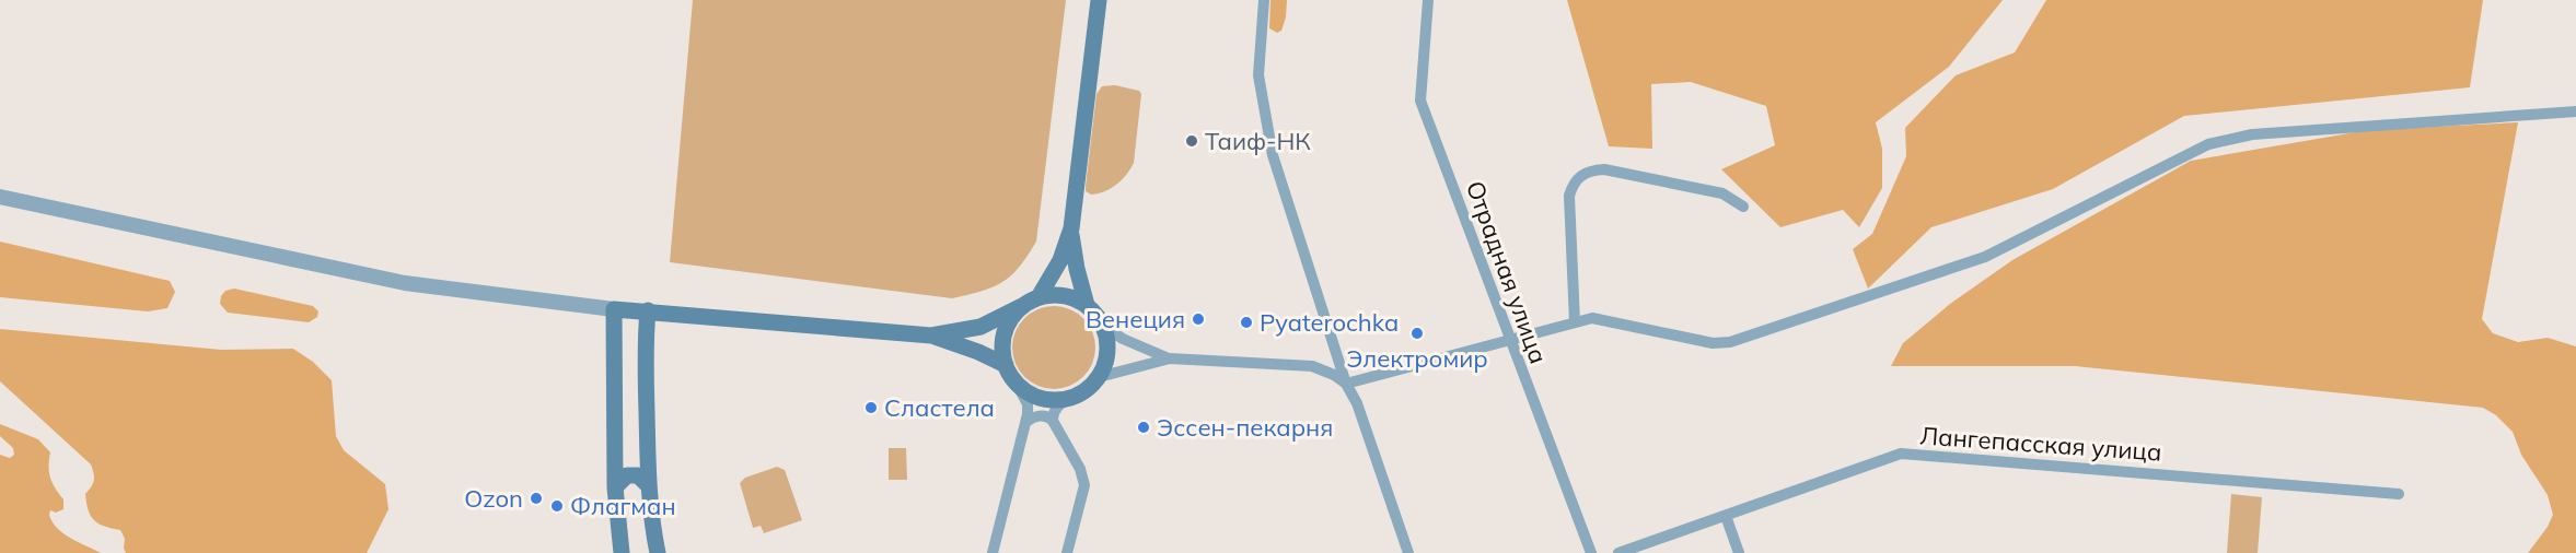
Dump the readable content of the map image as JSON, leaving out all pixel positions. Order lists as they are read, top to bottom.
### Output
{
  "streets": {
    "street": ["Отрадная улица", "Лангепасская улица"]
  },
  "places": [
    "Таиф-НК",
    "Венеция",
    "Pyaterochka",
    "Электромир",
    "Сластела",
    "Эссен-пекарня",
    "Ozon",
    "Флагман"
  ]
}
